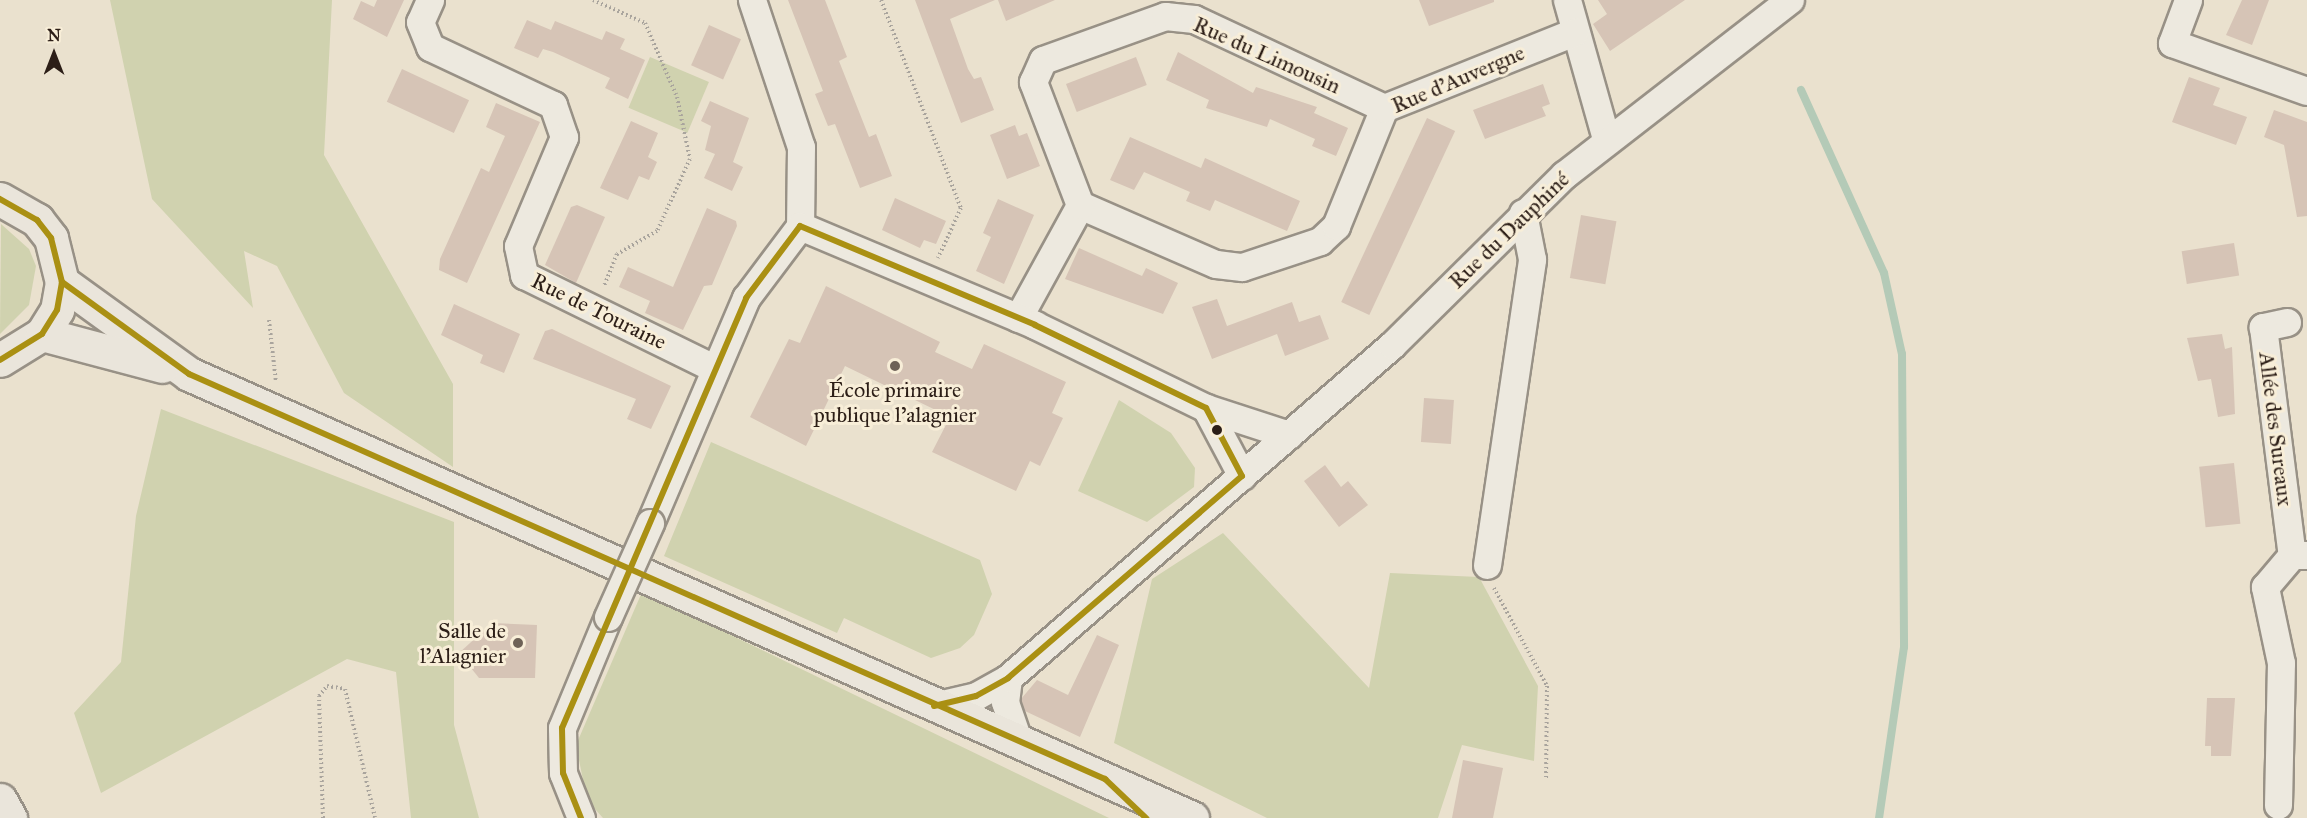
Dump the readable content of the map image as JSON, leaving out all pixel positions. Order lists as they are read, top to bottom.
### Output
{
  "streets": {
    "street": [
      "Rue du Limousin",
      "Rue d'Auvergne",
      "Rue du Dauphiné",
      "Rue de Touraine",
      "Allée des Sureaux"
    ]
  },
  "crossings": [
    ["Rue du Limousin", "Rue d'Auvergne"]
  ],
  "places": ["École primaire publique l'alagnier", "Salle de l'Alagnier"],
  "north": "top"
}
